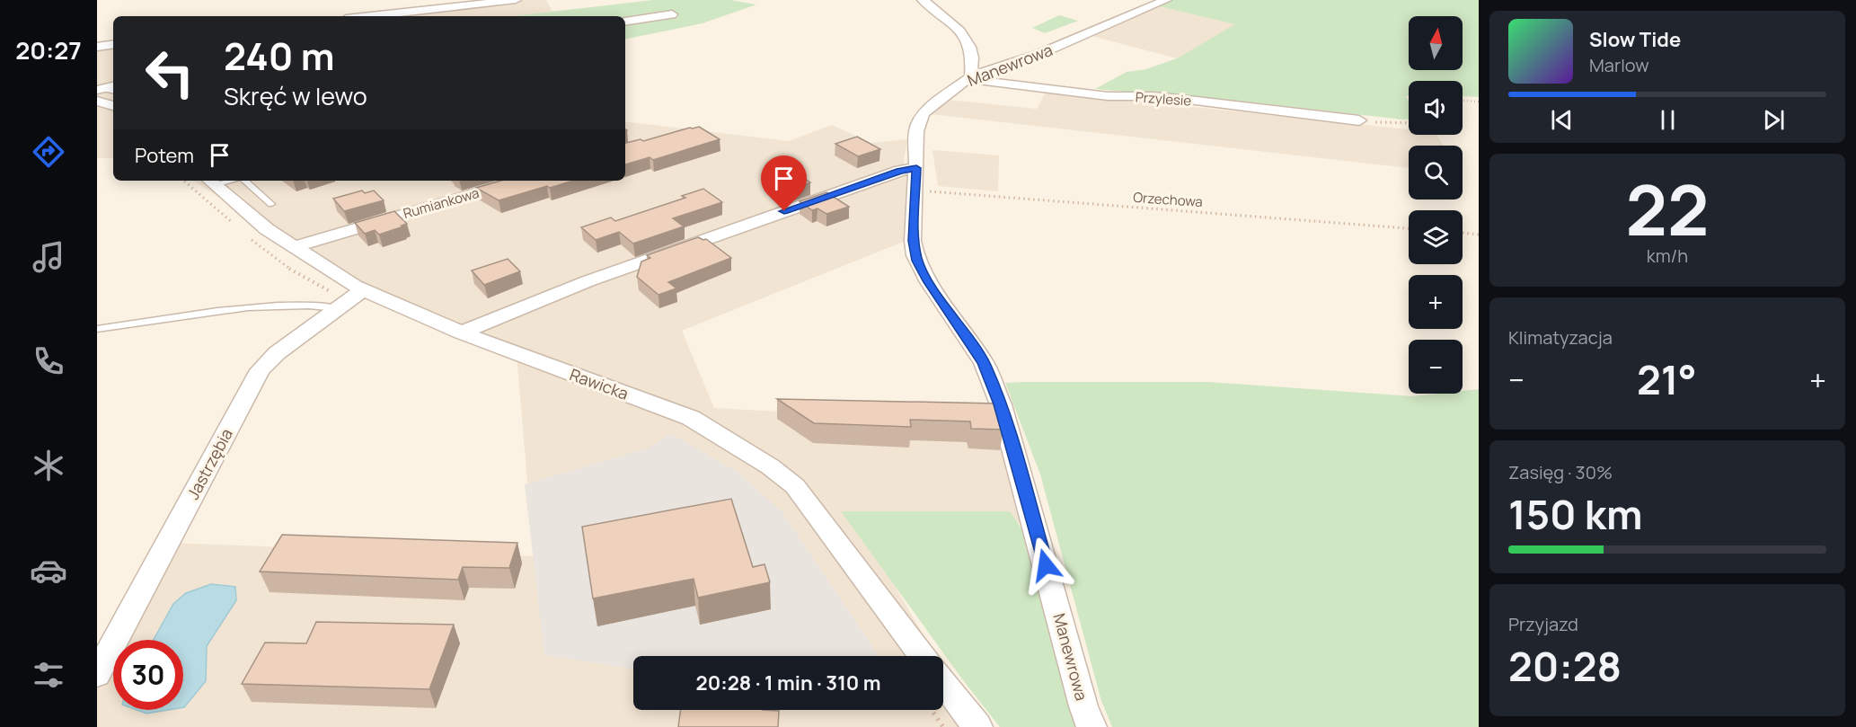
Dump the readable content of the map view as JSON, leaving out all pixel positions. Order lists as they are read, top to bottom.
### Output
{
  "streets": {
    "street": [
      "Manewrowa",
      "Przylesie",
      "Rumiankowa",
      "Rawicka",
      "Jastrzębia"
    ],
    "path": ["Orzechowa"]
  },
  "crossings": [
    ["Manewrowa", "Przylesie"],
    ["Manewrowa", "Orzechowa"],
    ["Rumiankowa", "Rawicka"],
    ["Rawicka", "Jastrzębia"]
  ],
  "north": "top",
  "page": {
    "tabs": "20:27",
    "map_buttons": ["+", "−"],
    "turn": ["240 m", "Skręć w lewo"],
    "song": ["Slow Tide", "Marlow"],
    "then": "Potem",
    "tile": [
      ["22", "km/h"],
      "Klimatyzacja",
      ["Zasięg · 30%", "150 km"],
      ["Przyjazd", "20:28"]
    ],
    "heat": ["−", "21°", "+"],
    "limit": "30",
    "trip": "20:28 · 1 min · 310 m"
  }
}
